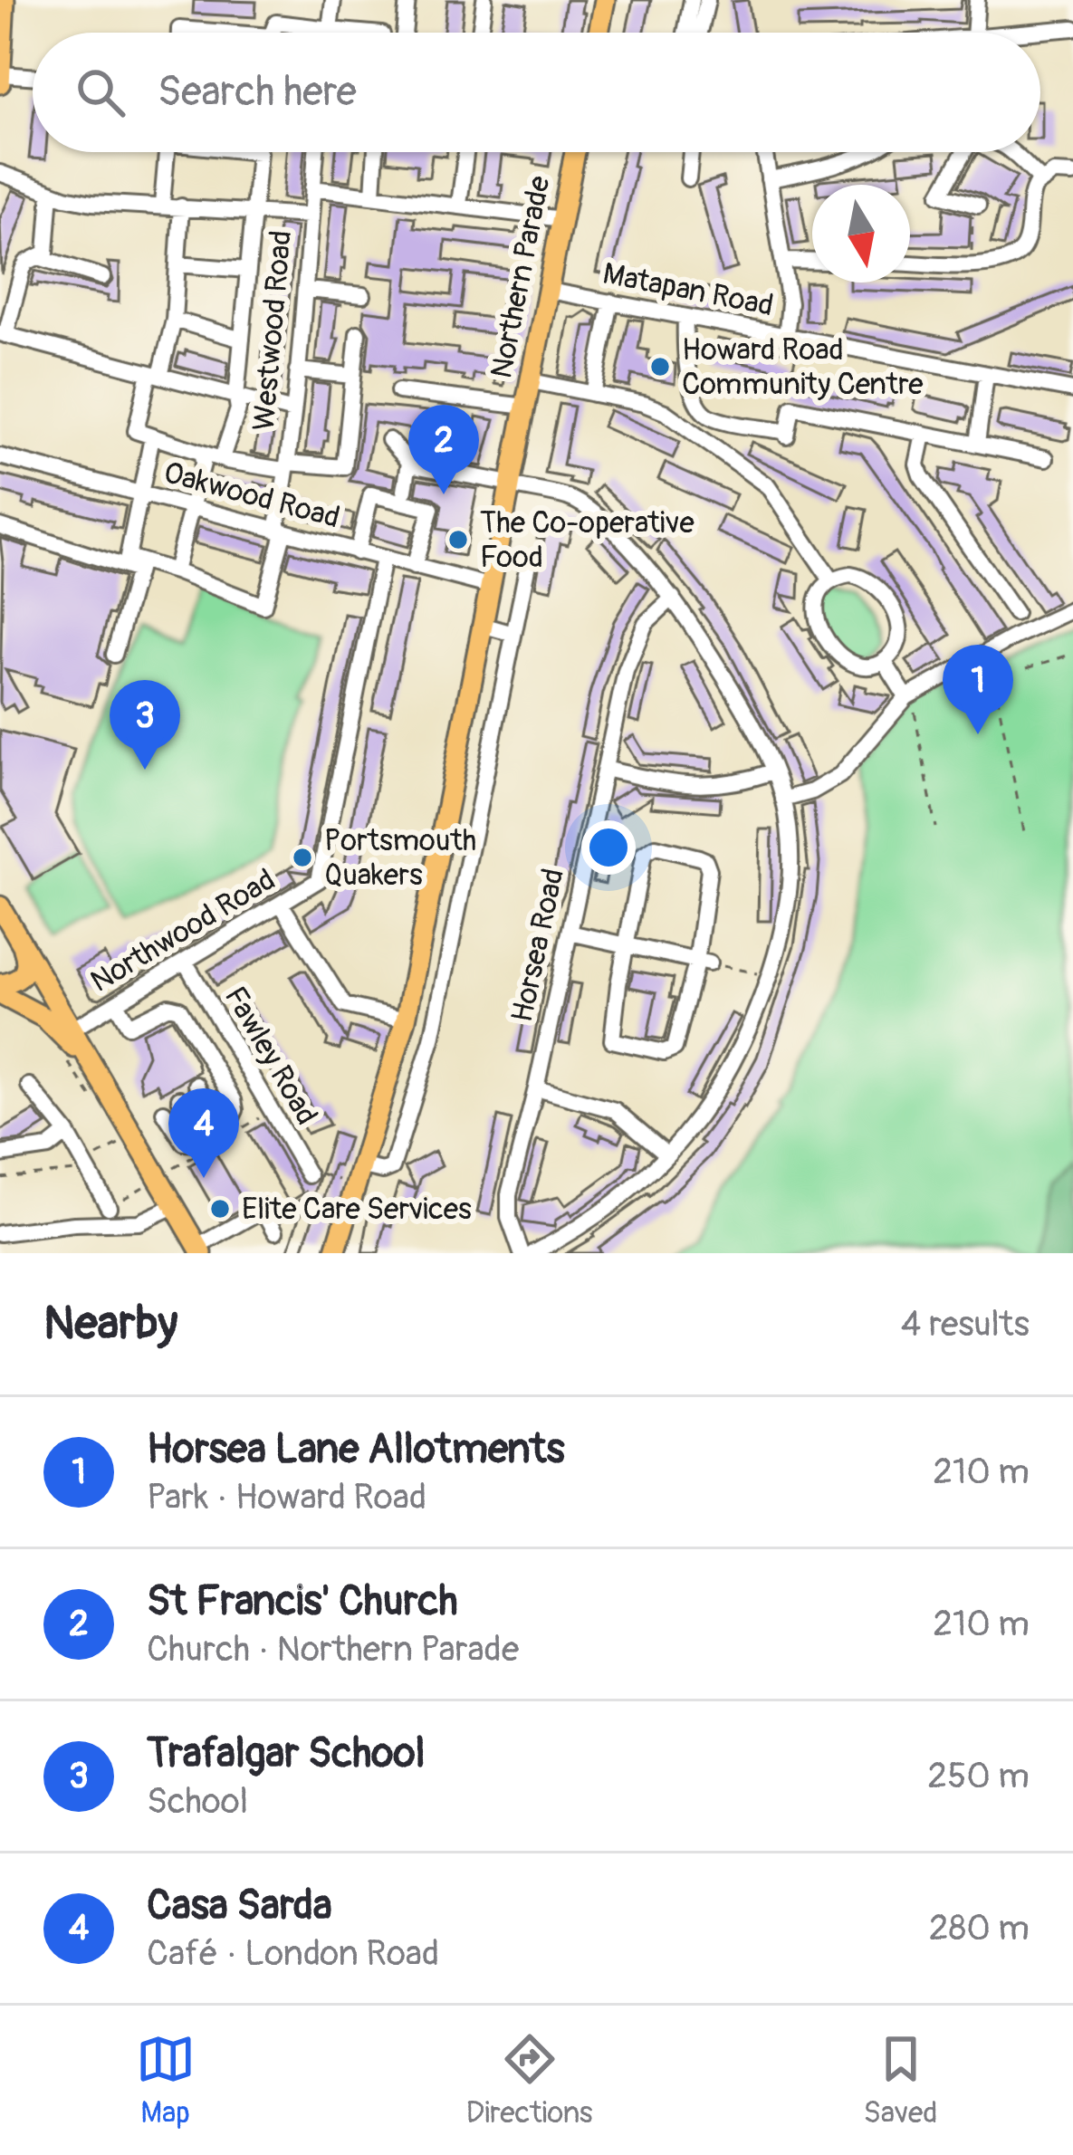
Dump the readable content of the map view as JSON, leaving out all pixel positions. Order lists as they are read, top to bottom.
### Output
{
  "streets": {
    "main road": ["Northern Parade"],
    "street": [
      "Matapan Road",
      "Westwood Road",
      "Oakwood Road",
      "Northwood Road",
      "Horsea Road",
      "Fawley Road"
    ]
  },
  "crossings": [
    ["Northern Parade", "Matapan Road"],
    ["Northern Parade", "Oakwood Road"],
    ["Westwood Road", "Oakwood Road"],
    ["Oakwood Road", "Northwood Road"],
    ["Northwood Road", "Fawley Road"]
  ],
  "places": [
    "Howard Road Community Centre",
    "The Co-operative Food",
    "Portsmouth Quakers",
    "Elite Care Services"
  ],
  "north": "bottom",
  "page": {
    "search": "Search here",
    "pins": [
      "2",
      "1",
      "3",
      "4"
    ],
    "heading": ["Nearby", "4 results"],
    "list": [
      {
        "mark": "1",
        "name": "Horsea Lane Allotments",
        "note": "Park · Howard Road",
        "value": "210 m"
      },
      {
        "mark": "2",
        "name": "St Francis' Church",
        "note": "Church · Northern Parade",
        "value": "210 m"
      },
      {
        "mark": "3",
        "name": "Trafalgar School",
        "note": "School",
        "value": "250 m"
      },
      {
        "mark": "4",
        "name": "Casa Sarda",
        "note": "Café · London Road",
        "value": "280 m"
      }
    ],
    "nav": ["Map", "Directions", "Saved"]
  }
}
